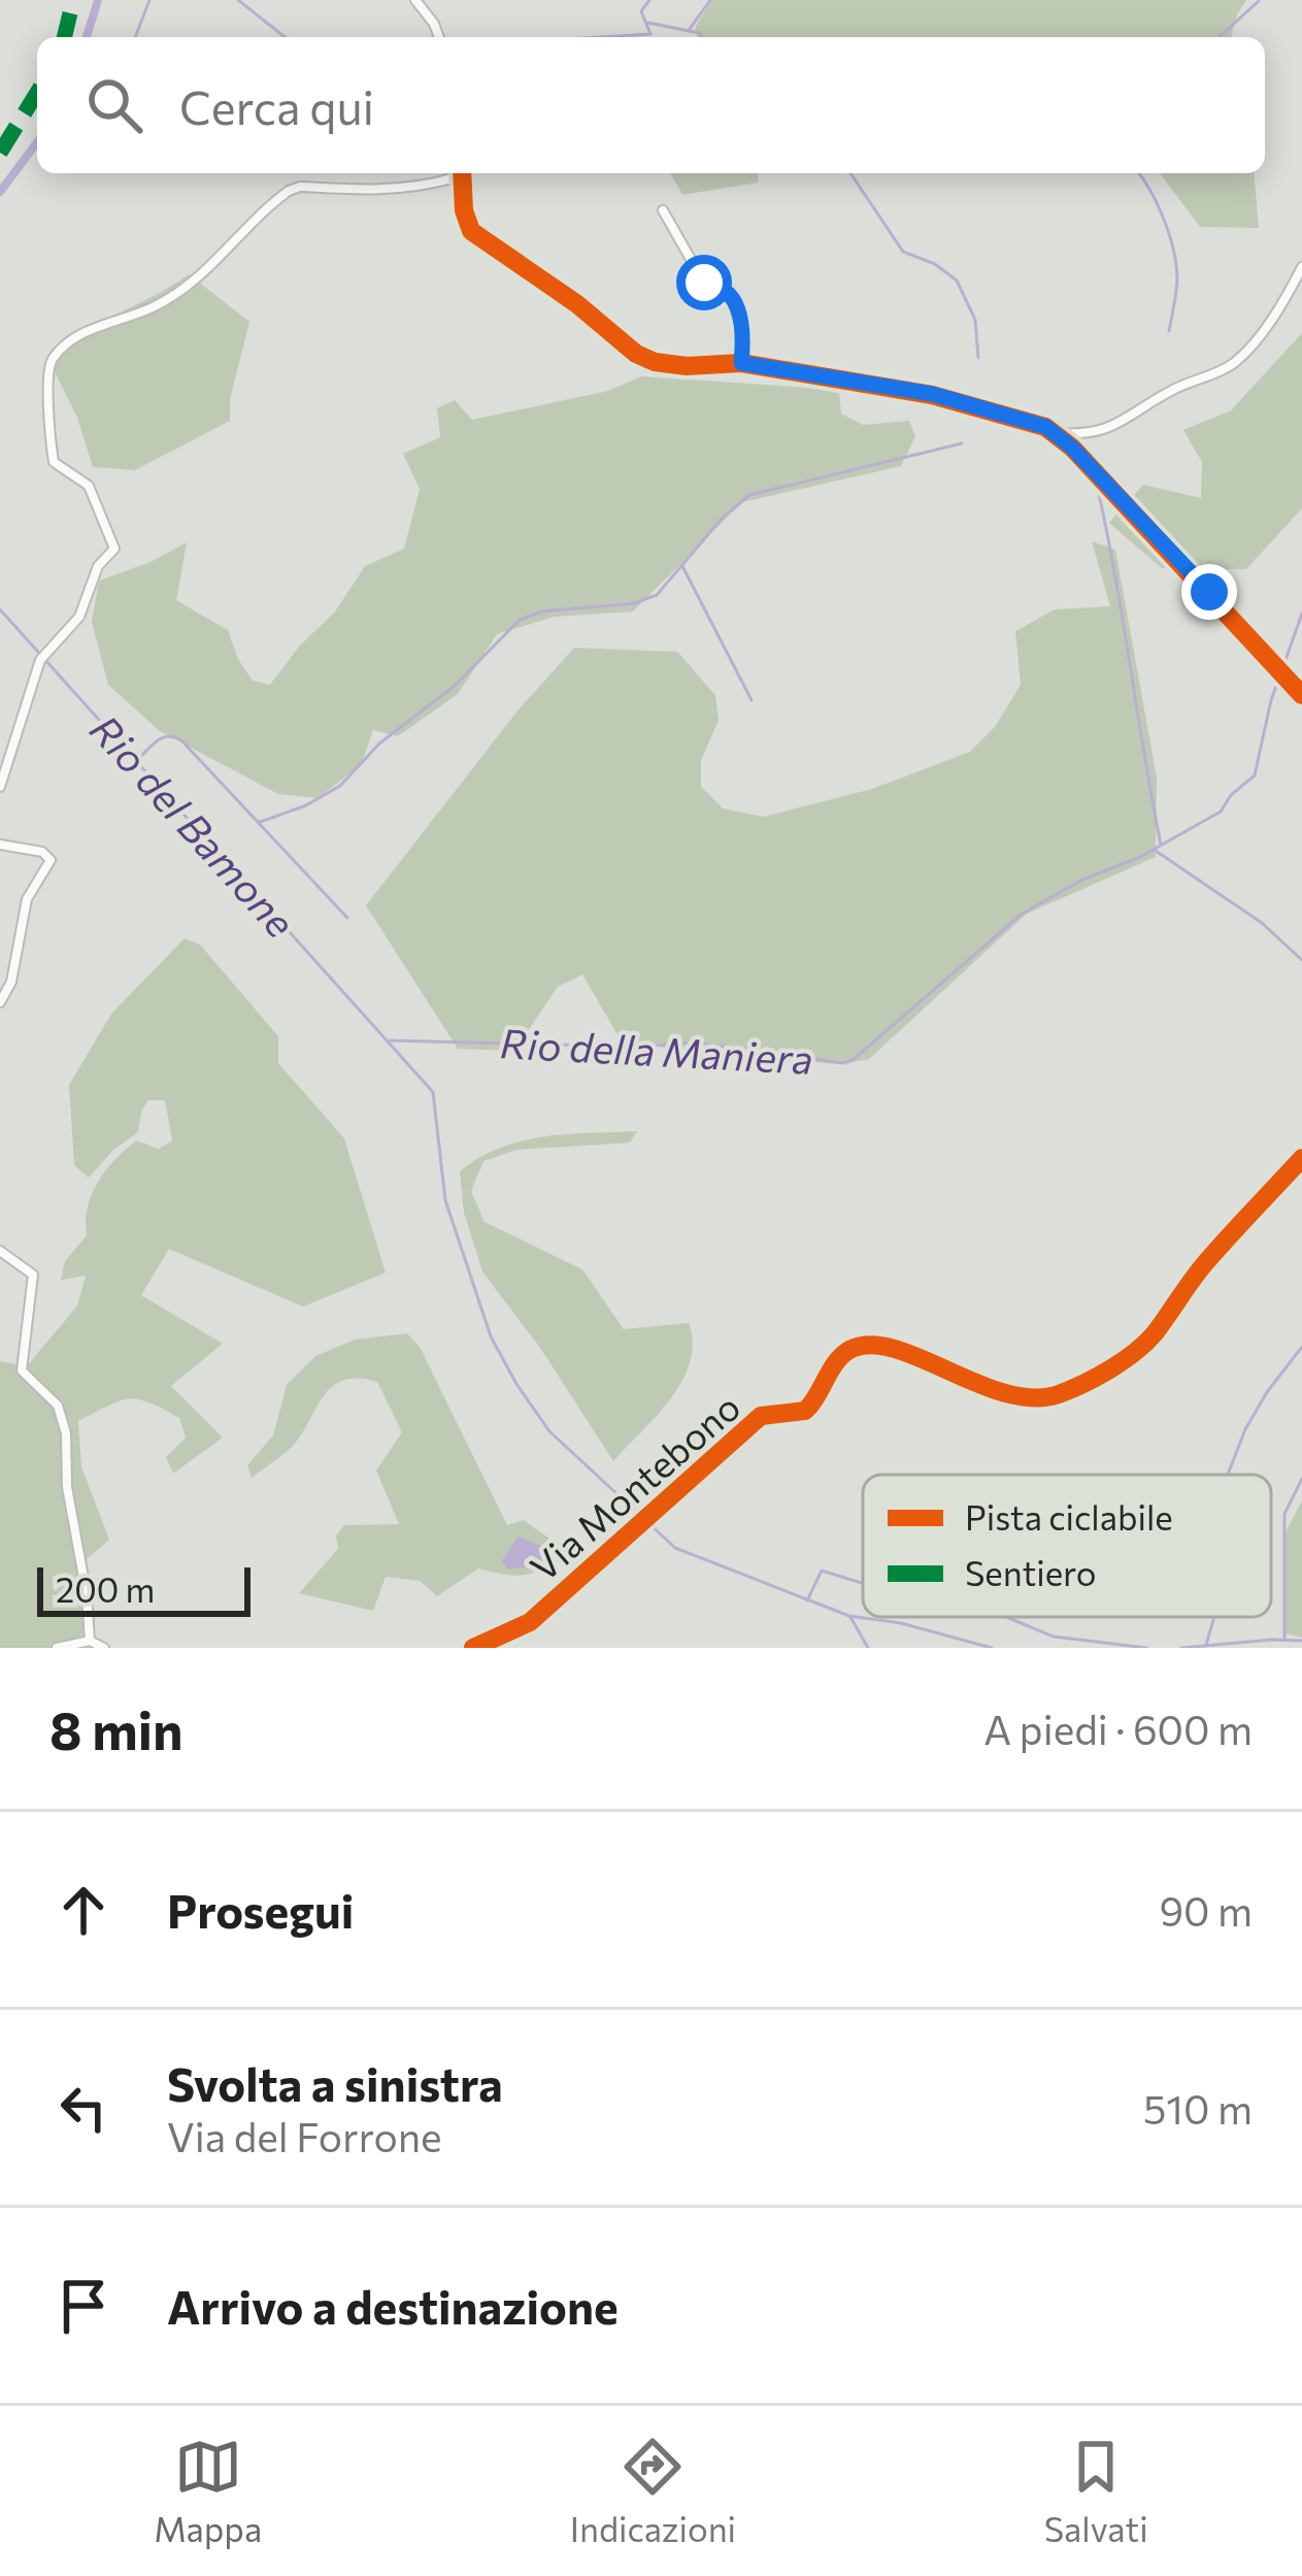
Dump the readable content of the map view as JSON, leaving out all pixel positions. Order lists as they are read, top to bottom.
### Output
{
  "streets": {
    "street": ["Via Montebono"]
  },
  "water": ["Rio del Bamone", "Rio della Maniera"],
  "legend": ["Pista ciclabile", "Sentiero"],
  "scale_bar": "200 m",
  "page": {
    "search": "Cerca qui",
    "scale": "200 m",
    "heading": ["8 min", "A piedi · 600 m"],
    "list": [
      ["Prosegui", "90 m"],
      ["Svolta a sinistra", "Via del Forrone", "510 m"],
      "Arrivo a destinazione"
    ],
    "nav": ["Mappa", "Indicazioni", "Salvati"]
  }
}
